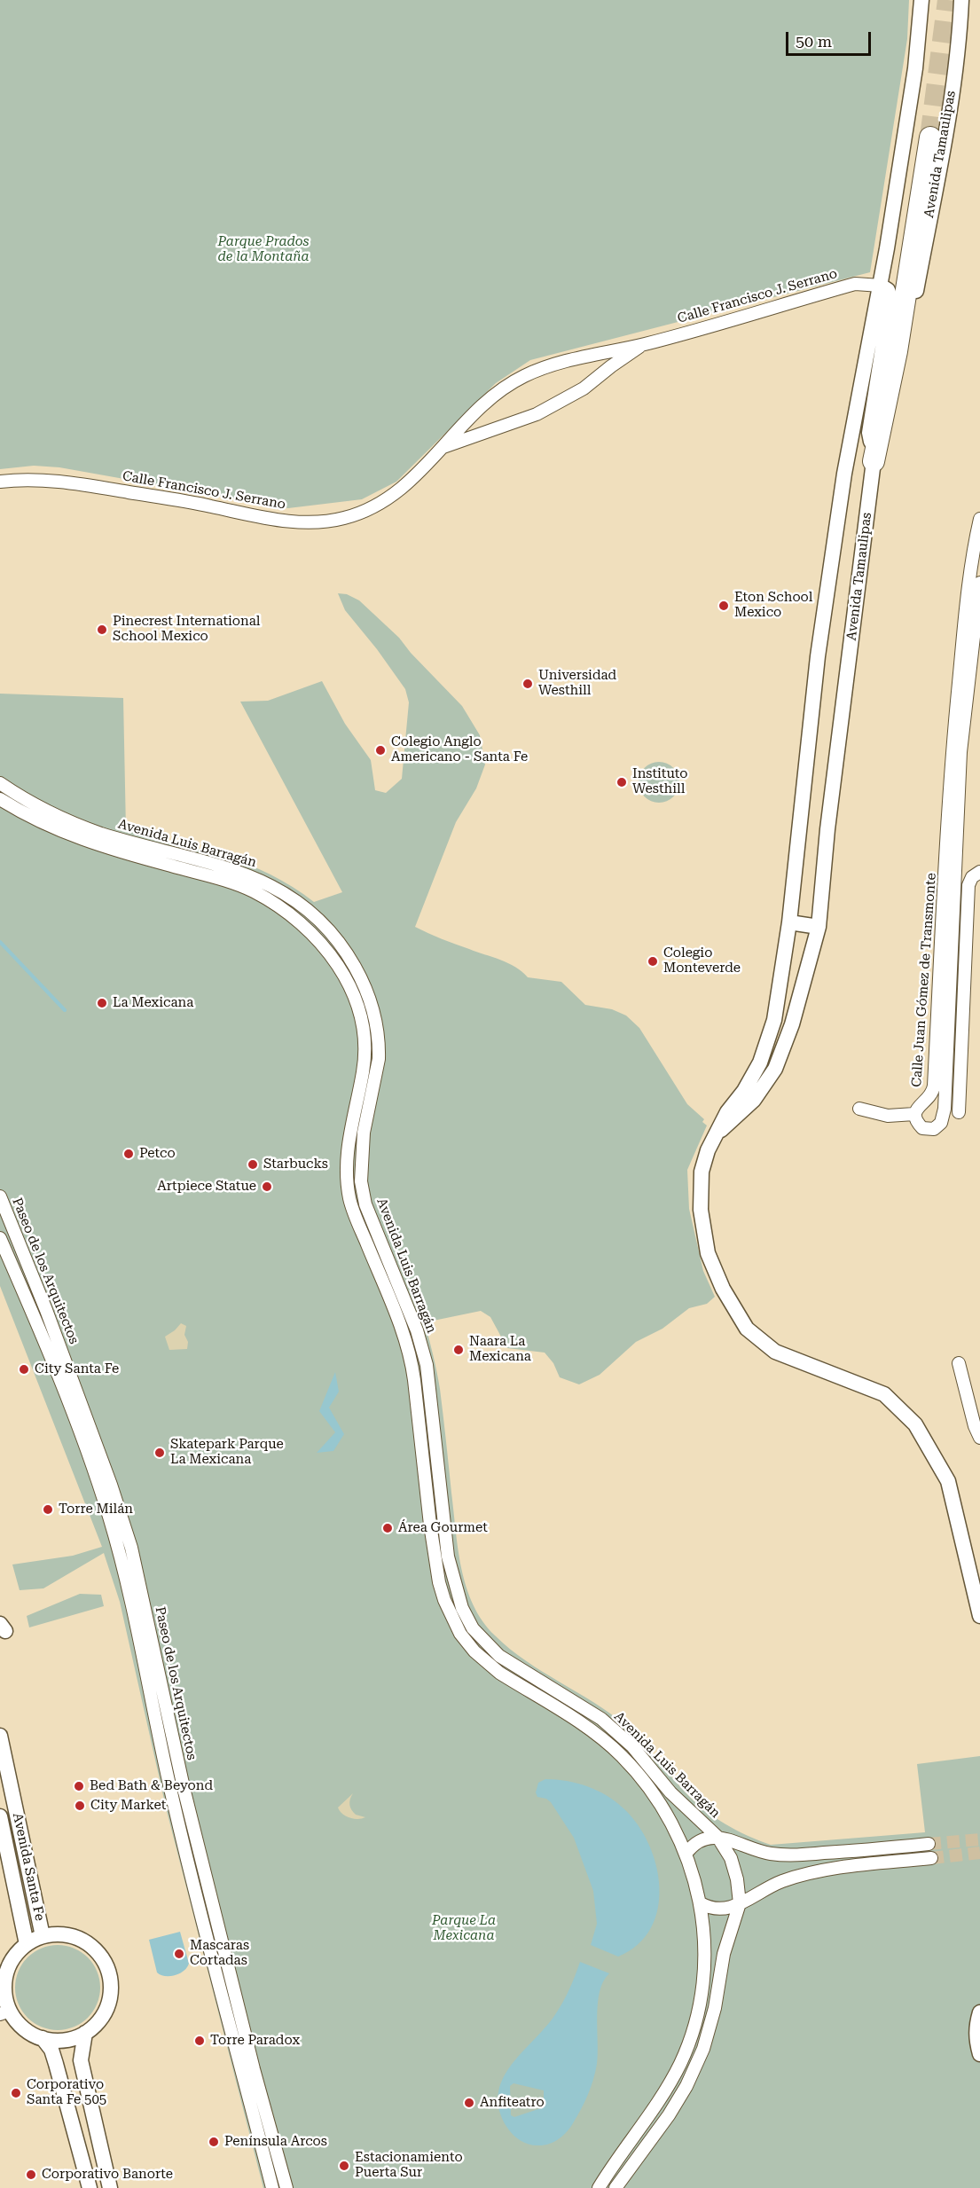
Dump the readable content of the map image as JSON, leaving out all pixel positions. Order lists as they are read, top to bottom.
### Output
{
  "streets": {
    "street": [
      "Avenida Tamaulipas",
      "Calle Francisco J. Serrano",
      "Avenida Luis Barragán",
      "Calle Juan Gómez de Transmonte",
      "Paseo de los Arquitectos",
      "Avenida Santa Fe"
    ]
  },
  "crossings": [
    ["Avenida Tamaulipas", "Calle Francisco J. Serrano"]
  ],
  "parks": ["Parque Prados de la Montaña", "Parque La Mexicana"],
  "places": [
    "Eton School Mexico",
    "Pinecrest International School Mexico",
    "Universidad Westhill",
    "Colegio Anglo Americano - Santa Fe",
    "Instituto Westhill",
    "Colegio Monteverde",
    "La Mexicana",
    "Petco",
    "Starbucks",
    "Artpiece Statue",
    "Naara La Mexicana",
    "City Santa Fe",
    "Skatepark Parque La Mexicana",
    "Torre Milán",
    "Área Gourmet",
    "Bed Bath & Beyond",
    "City Market",
    "Mascaras Cortadas",
    "Torre Paradox",
    "Corporativo Santa Fe 505",
    "Anfiteatro",
    "Península Arcos",
    "Estacionamiento Puerta Sur",
    "Corporativo Banorte"
  ],
  "scale_bar": "50 m"
}
